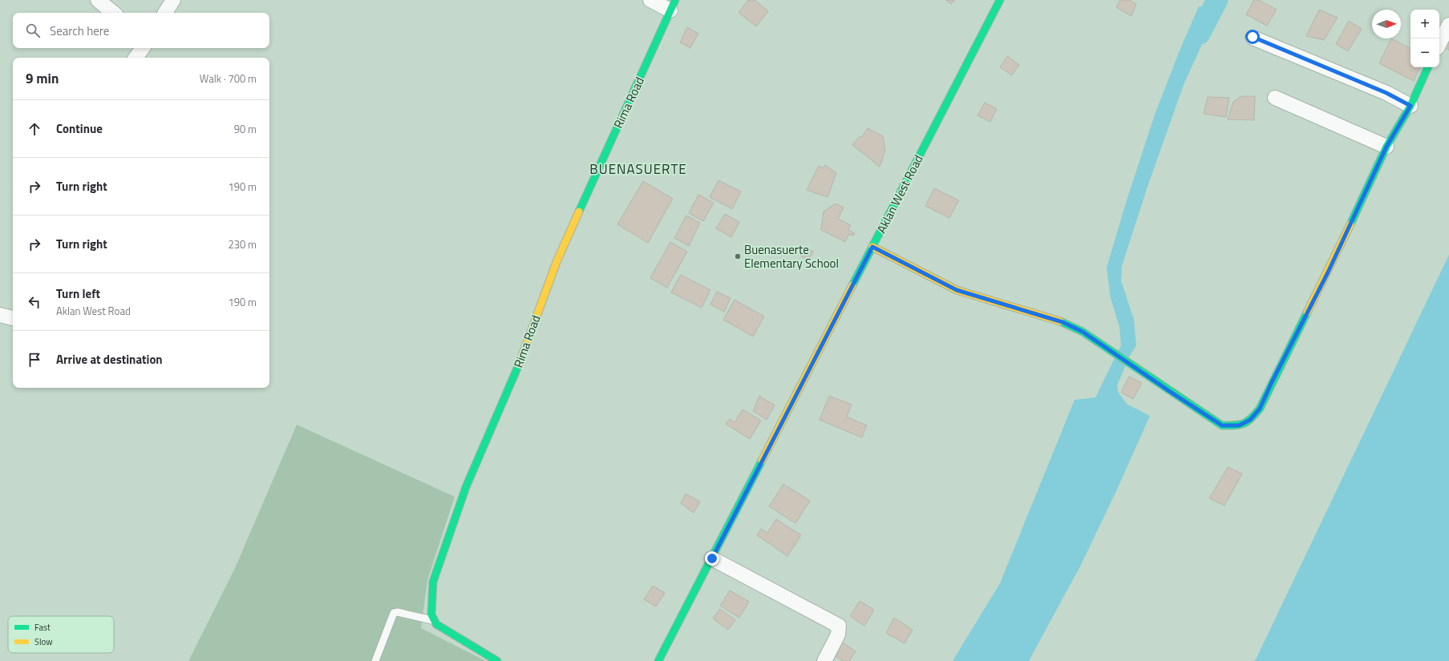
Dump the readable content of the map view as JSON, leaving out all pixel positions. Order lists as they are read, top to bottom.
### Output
{
  "streets": {
    "street": ["Rima Road", "Aklan West Road"]
  },
  "districts": ["BUENASUERTE"],
  "places": ["Buenasuerte Elementary School"],
  "legend": ["Fast", "Slow"],
  "north": "right",
  "page": {
    "map_buttons": ["+", "−"],
    "search": "Search here",
    "heading": ["9 min", "Walk · 700 m"],
    "list": [
      ["Continue", "90 m"],
      ["Turn right", "190 m"],
      ["Turn right", "230 m"],
      ["Turn left", "Aklan West Road", "190 m"],
      "Arrive at destination"
    ]
  }
}
